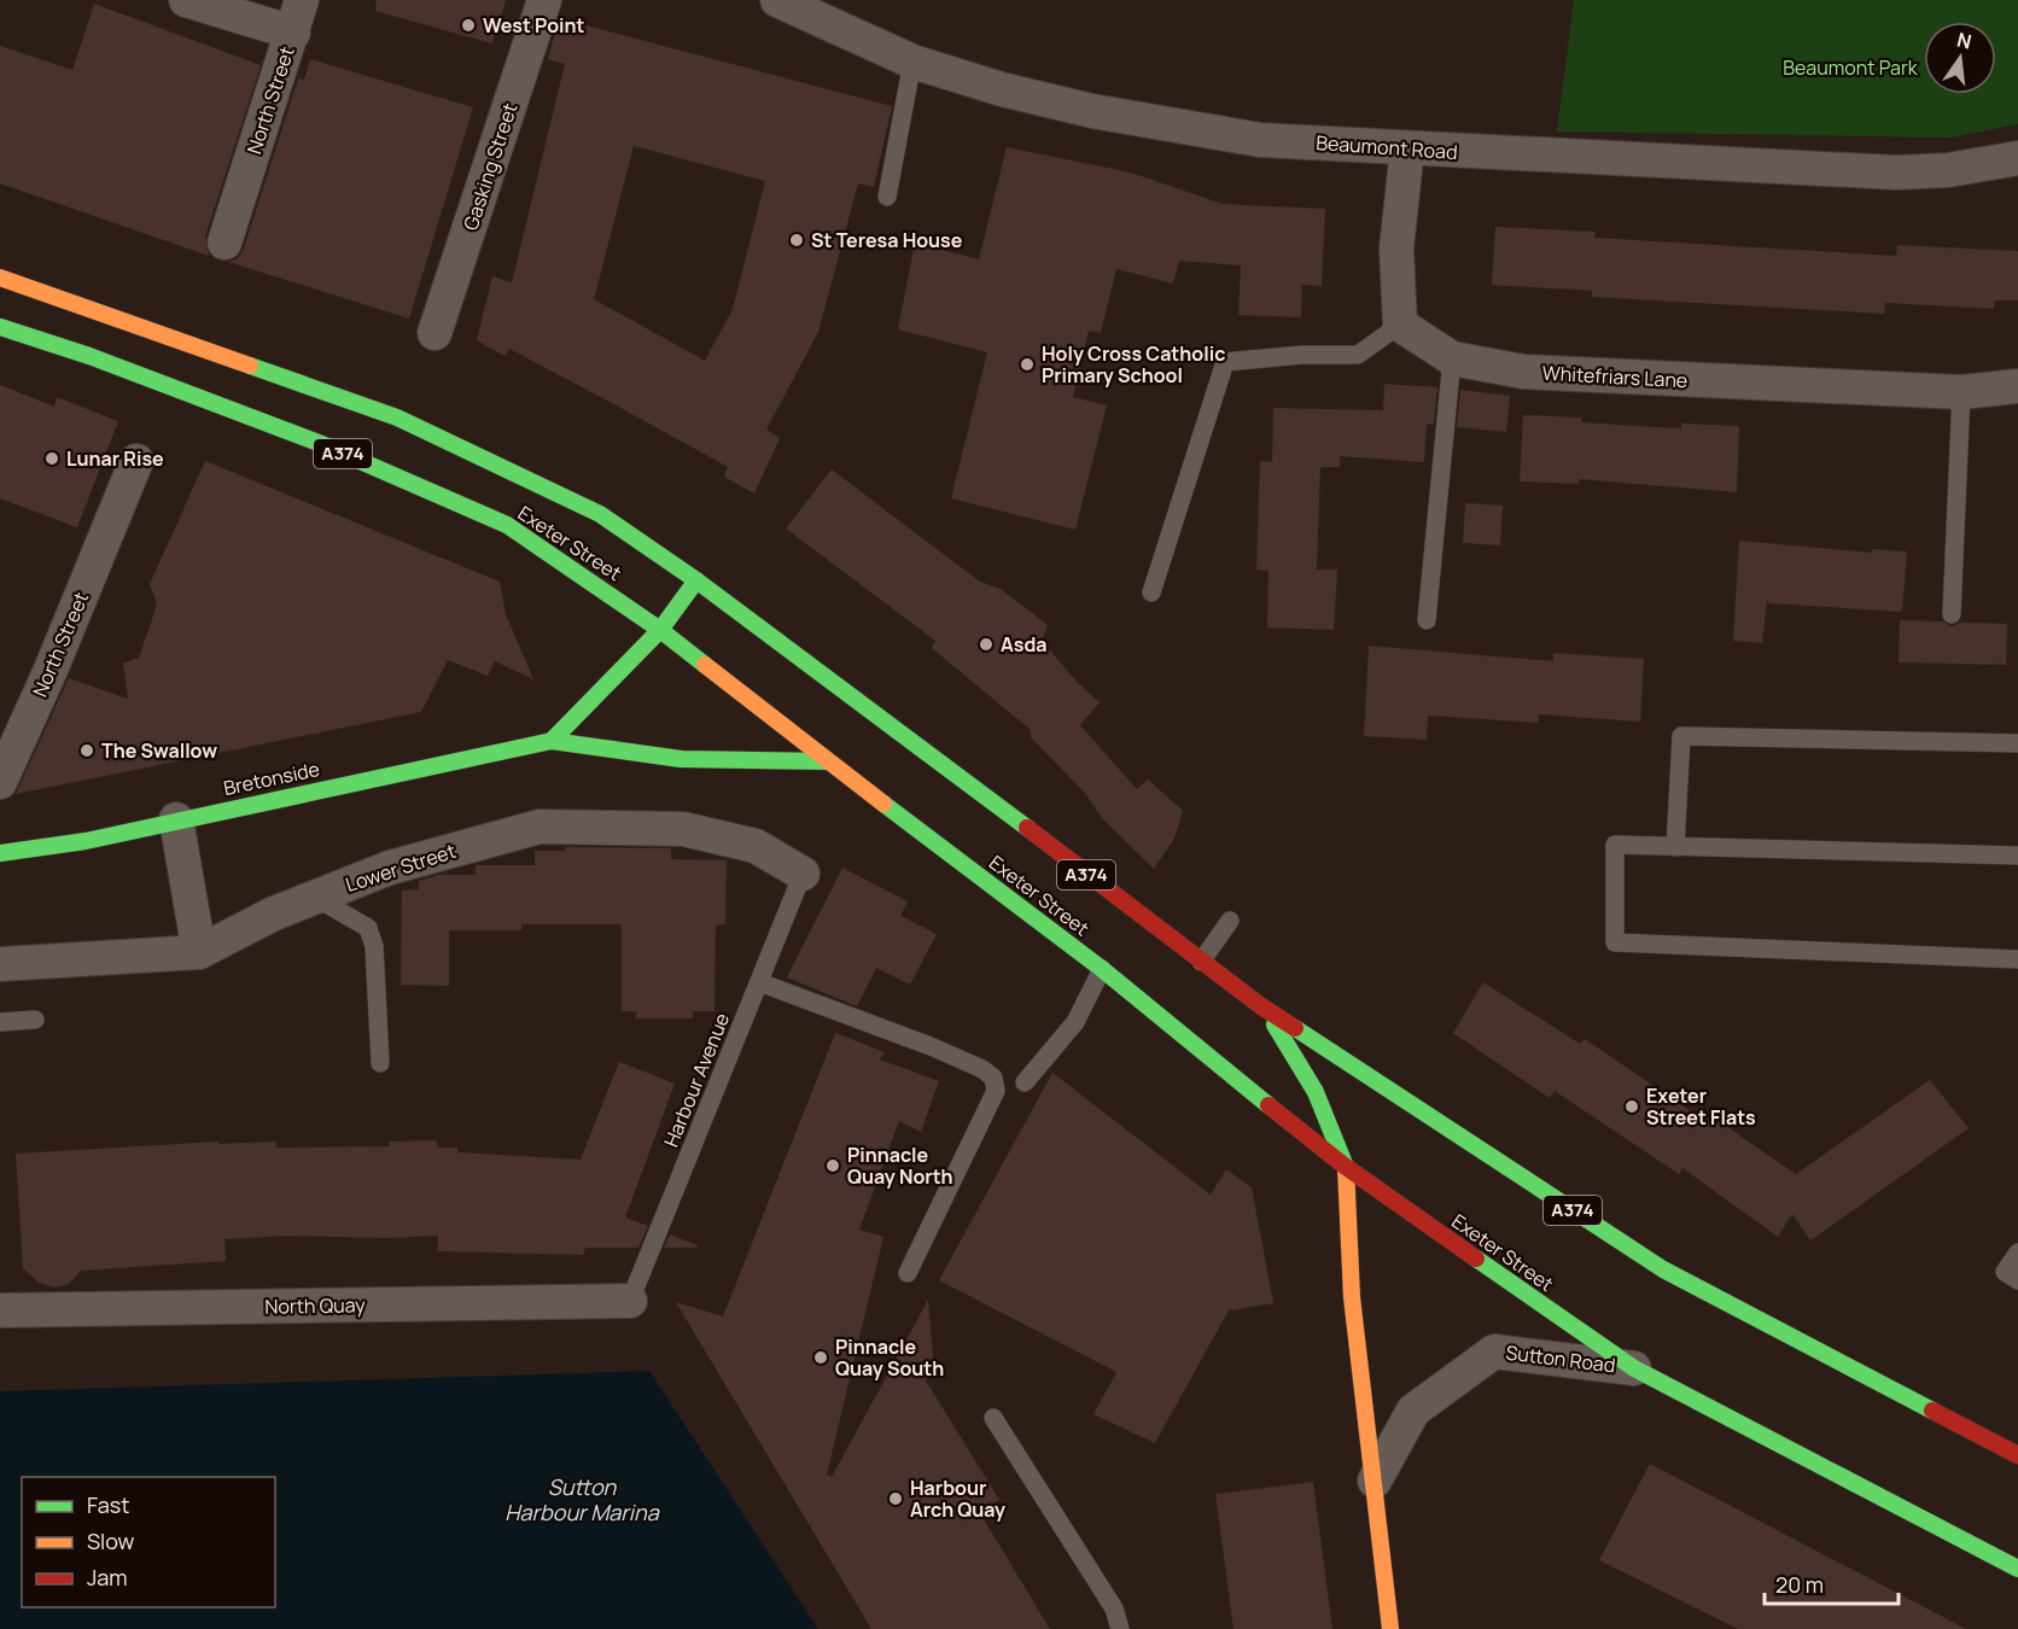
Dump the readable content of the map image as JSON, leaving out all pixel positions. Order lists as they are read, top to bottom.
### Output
{
  "streets": {
    "main road": ["A374", "Exeter Street", "Bretonside"],
    "street": [
      "North Street",
      "Beaumont Road",
      "Gasking Street",
      "Whitefriars Lane",
      "Lower Street",
      "North Quay",
      "Sutton Road"
    ],
    "lane": ["Harbour Avenue"]
  },
  "crossings": [
    ["Exeter Street", "Bretonside"],
    ["Exeter Street", "Sutton Road"],
    ["Lower Street", "Harbour Avenue"],
    ["Harbour Avenue", "North Quay"]
  ],
  "water": ["Sutton Harbour Marina"],
  "parks": ["Beaumont Park"],
  "places": [
    "West Point",
    "St Teresa House",
    "Holy Cross Catholic Primary School",
    "Lunar Rise",
    "Asda",
    "The Swallow",
    "Exeter Street Flats",
    "Pinnacle Quay North",
    "Pinnacle Quay South",
    "Harbour Arch Quay"
  ],
  "legend": ["Fast", "Slow", "Jam"],
  "scale_bar": "20 m",
  "north": "top"
}
